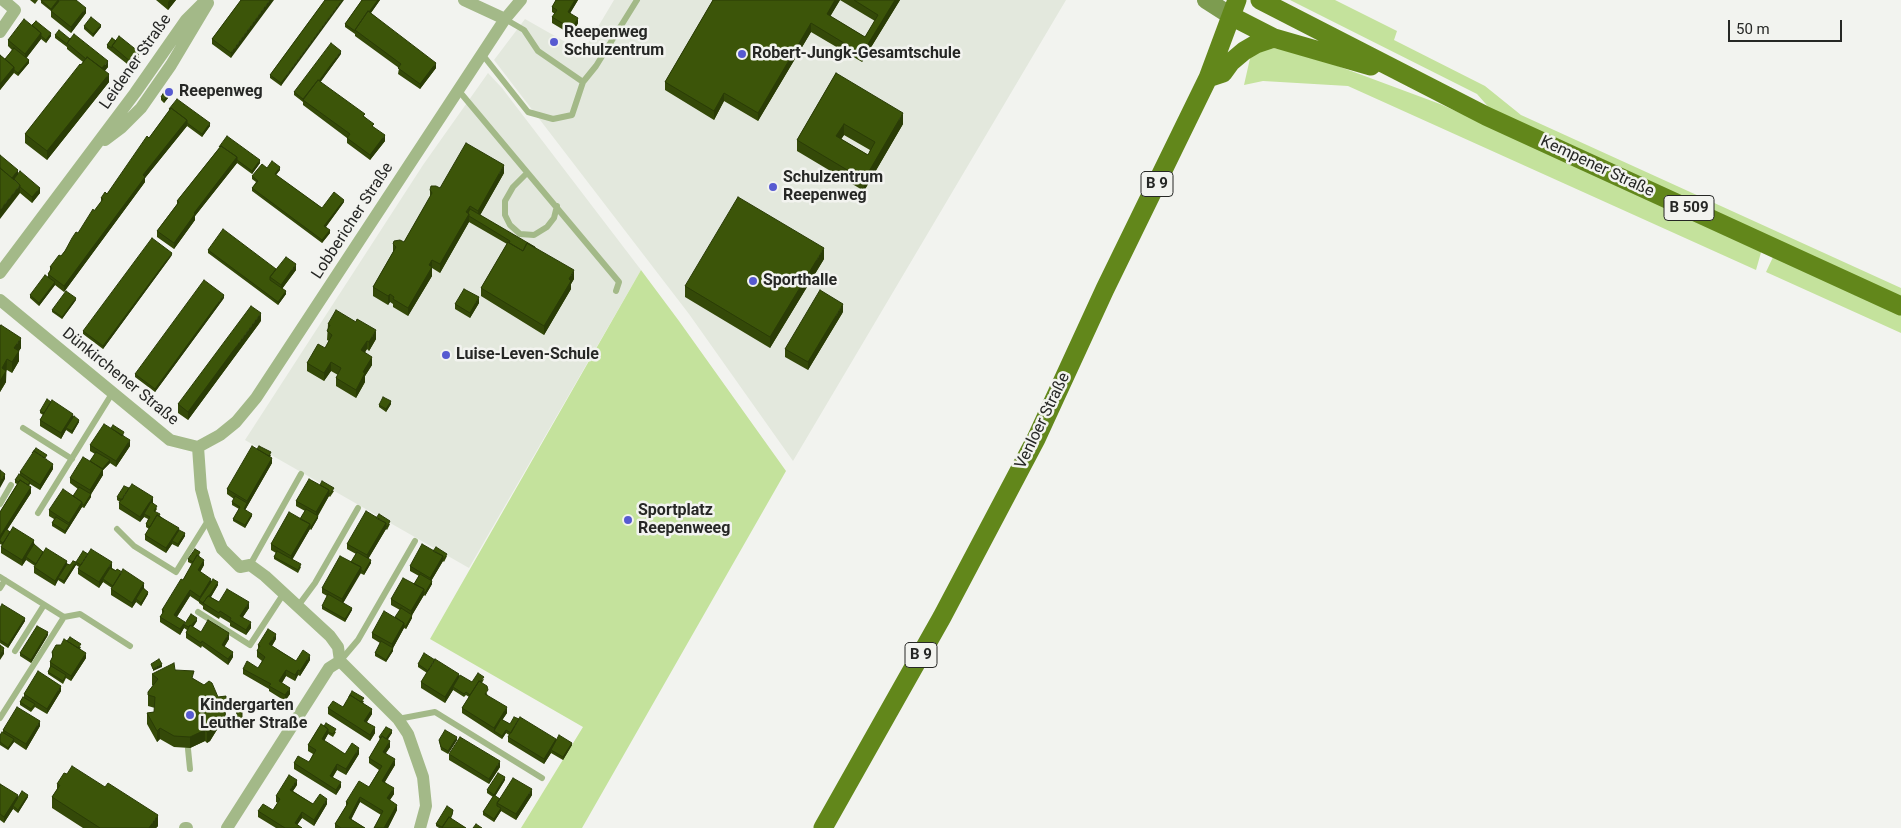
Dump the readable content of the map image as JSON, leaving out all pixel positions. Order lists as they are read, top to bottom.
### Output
{
  "streets": {
    "main road": [
      "Kempener Straße",
      "B 9",
      "B 509",
      "Venloer Straße"
    ],
    "street": ["Leidener Straße", "Lobbericher Straße", "Dünkirchener Straße"]
  },
  "crossings": [
    ["Kempener Straße", "Venloer Straße"],
    ["Lobbericher Straße", "Dünkirchener Straße"]
  ],
  "places": [
    "Reepenweg Schulzentrum",
    "Robert-Jungk-Gesamtschule",
    "Reepenweg",
    "Schulzentrum Reepenweg",
    "Sporthalle",
    "Luise-Leven-Schule",
    "Sportplatz Reepenweeg",
    "Kindergarten Leuther Straße"
  ],
  "scale_bar": "50 m"
}
